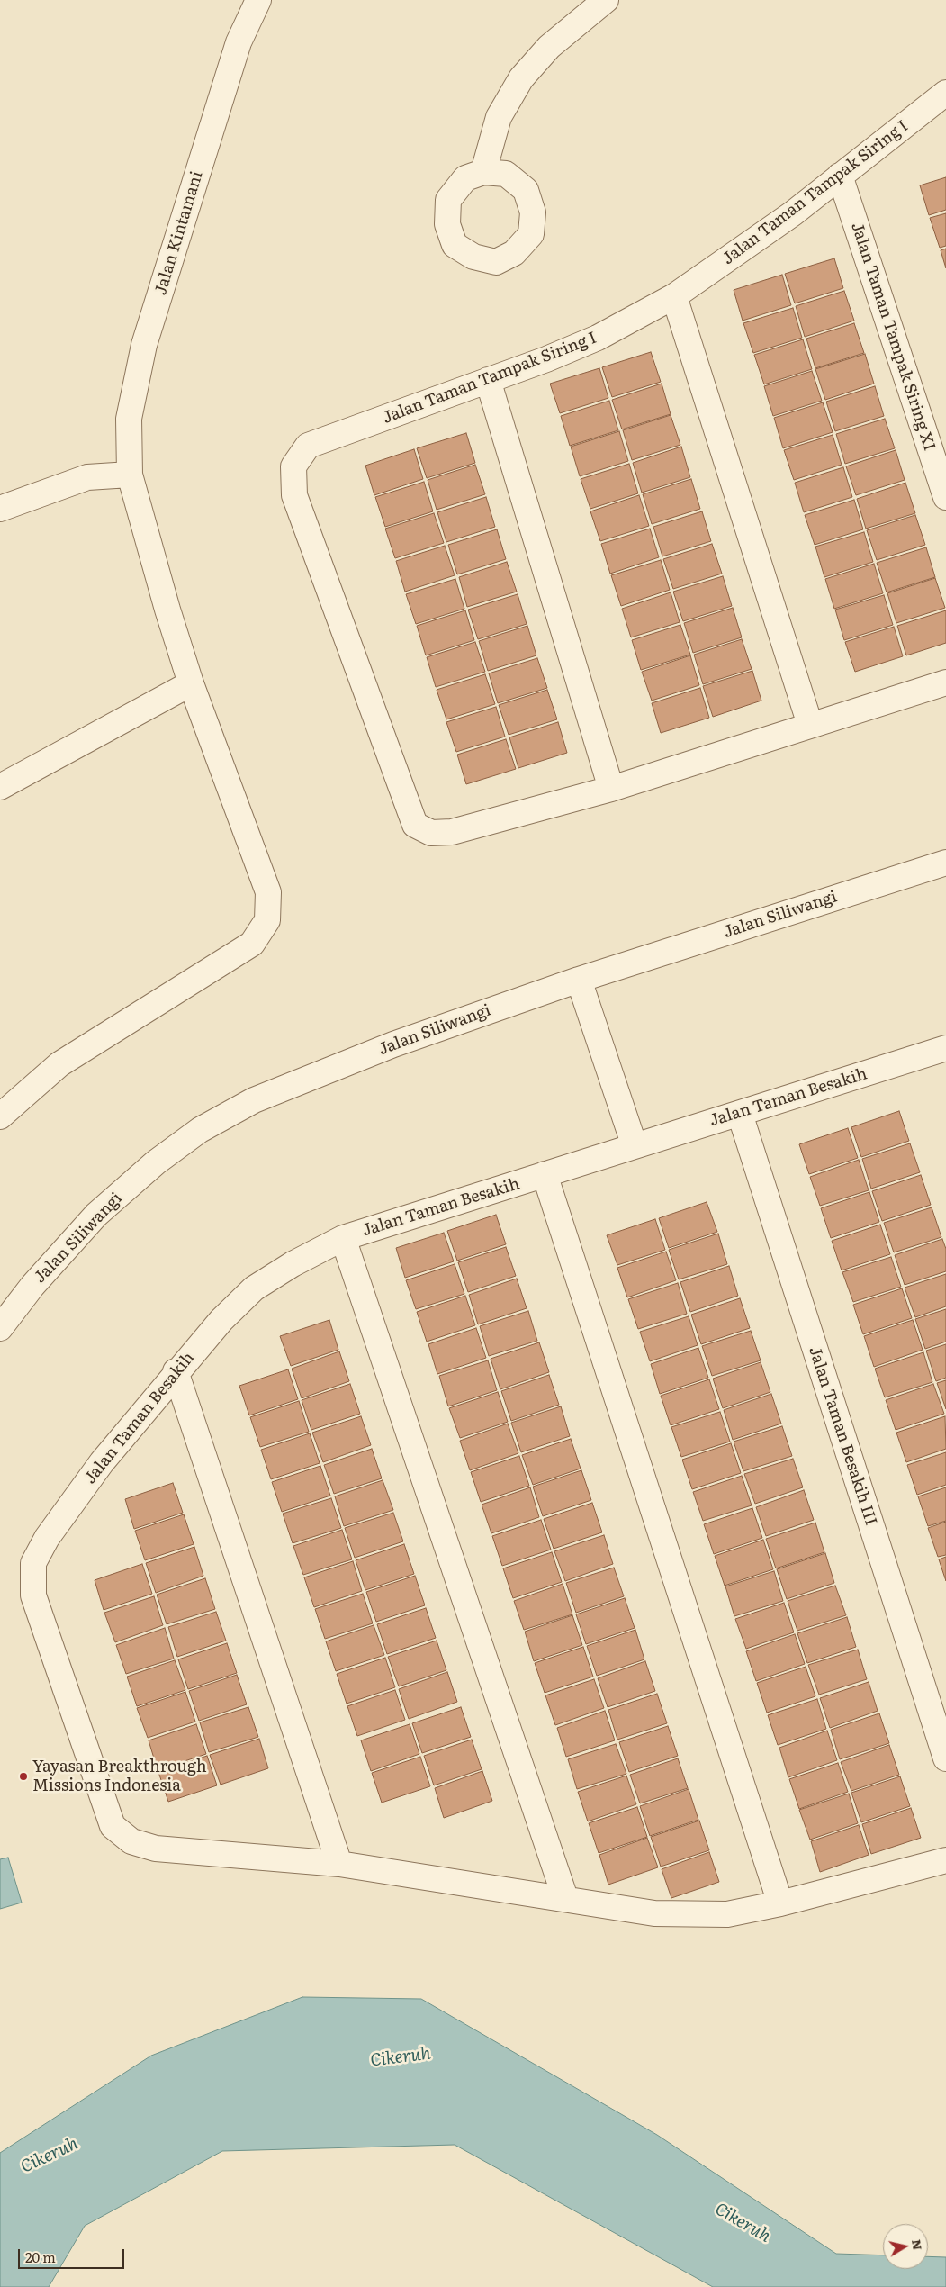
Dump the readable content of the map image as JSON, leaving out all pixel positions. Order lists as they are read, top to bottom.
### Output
{
  "streets": {
    "street": [
      "Jalan Taman Tampak Siring I",
      "Jalan Kintamani",
      "Jalan Taman Tampak Siring XI",
      "Jalan Siliwangi",
      "Jalan Taman Besakih",
      "Jalan Taman Besakih III"
    ]
  },
  "crossings": [
    ["Jalan Taman Tampak Siring I", "Jalan Taman Tampak Siring XI"],
    ["Jalan Taman Besakih", "Jalan Taman Besakih III"]
  ],
  "water": ["Cikeruh"],
  "places": ["Yayasan Breakthrough Missions Indonesia"],
  "scale_bar": "20 m",
  "north": "right"
}
